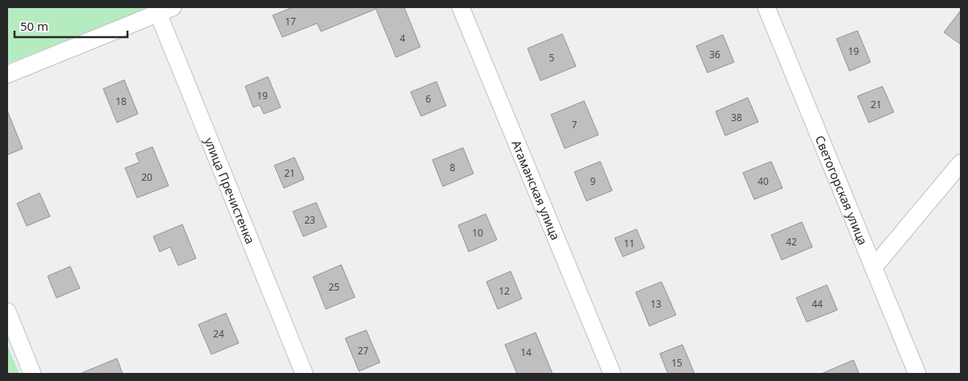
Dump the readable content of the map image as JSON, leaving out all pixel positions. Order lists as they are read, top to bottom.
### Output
{
  "streets": {
    "street": ["улица Пречистенка", "Атаманская улица", "Светогорская улица"]
  },
  "house_numbers": [
    "17",
    "4",
    "19",
    "36",
    "5",
    "19",
    "6",
    "18",
    "21",
    "38",
    "7",
    "8",
    "21",
    "20",
    "9",
    "40",
    "23",
    "10",
    "42",
    "11",
    "25",
    "12",
    "13",
    "44",
    "24",
    "27",
    "14",
    "15"
  ],
  "scale_bar": "50 m"
}
